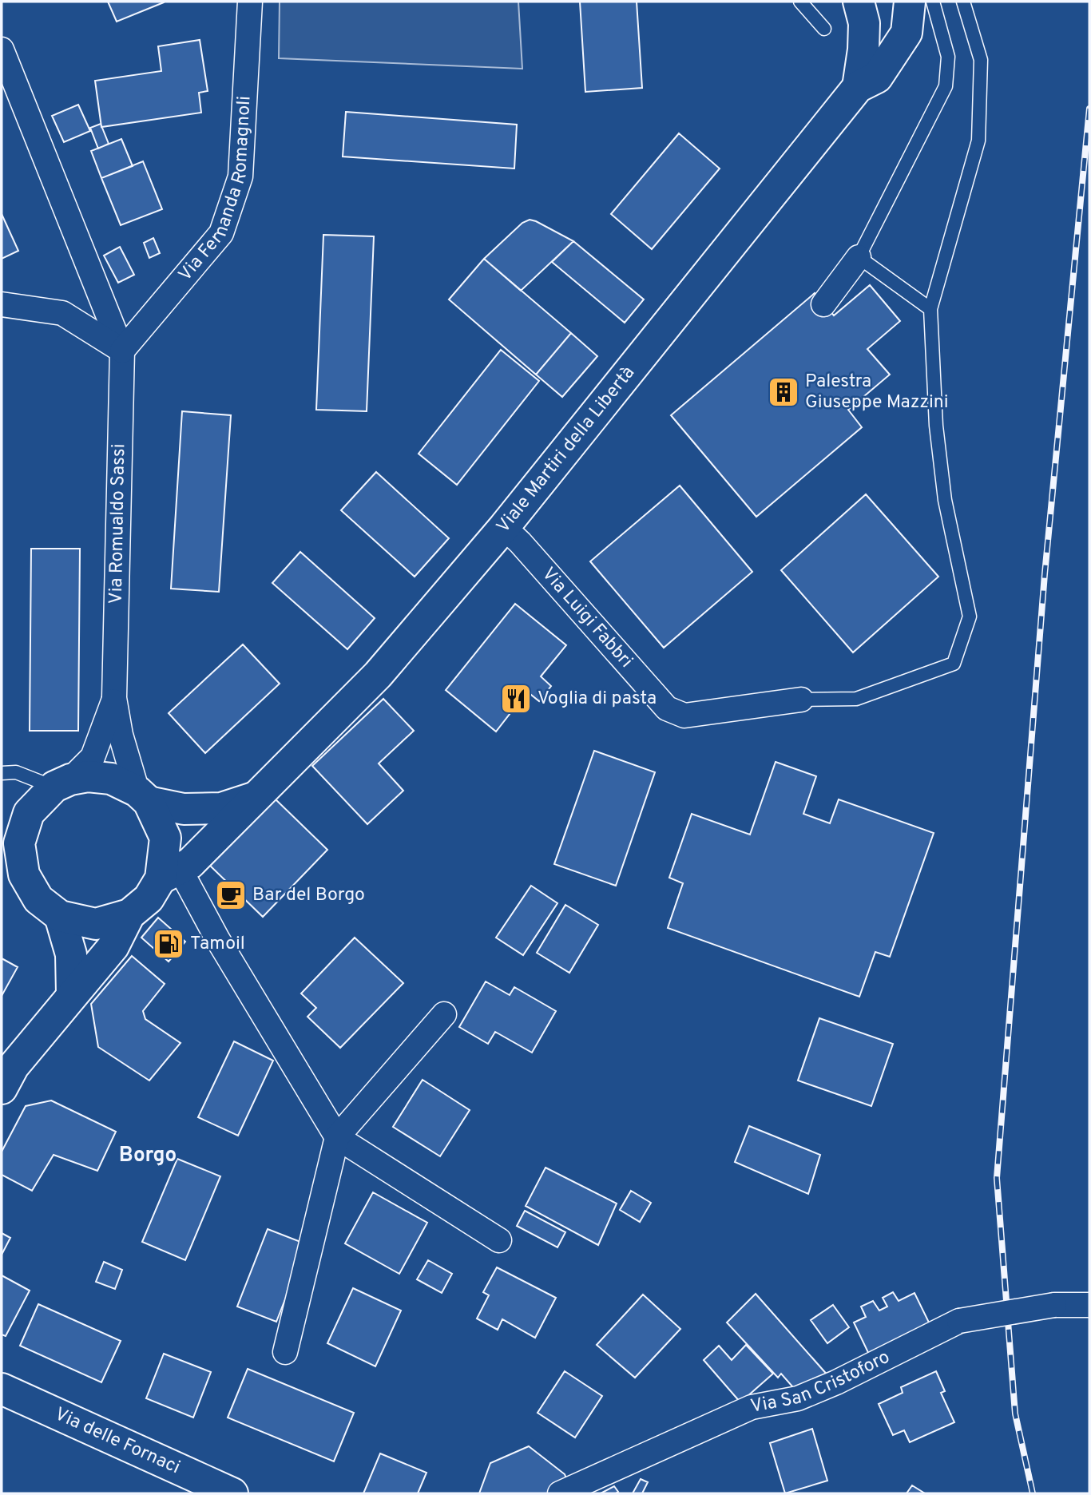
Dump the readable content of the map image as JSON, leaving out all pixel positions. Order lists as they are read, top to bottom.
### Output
{
  "streets": {
    "main road": ["Viale Martiri della Libertà", "Via delle Fornaci"],
    "street": [
      "Via Fernanda Romagnoli",
      "Via Romualdo Sassi",
      "Via Luigi Fabbri",
      "Via San Cristoforo"
    ]
  },
  "crossings": [
    ["Via Fernanda Romagnoli", "Via Romualdo Sassi"],
    ["Viale Martiri della Libertà", "Via Romualdo Sassi"],
    ["Viale Martiri della Libertà", "Via Luigi Fabbri"]
  ],
  "districts": ["Borgo"],
  "places": {
    "building": ["Palestra Giuseppe Mazzini"],
    "restaurant": ["Voglia di pasta"],
    "cafe": ["Bar del Borgo"],
    "fuel station": ["Tamoil"]
  }
}
